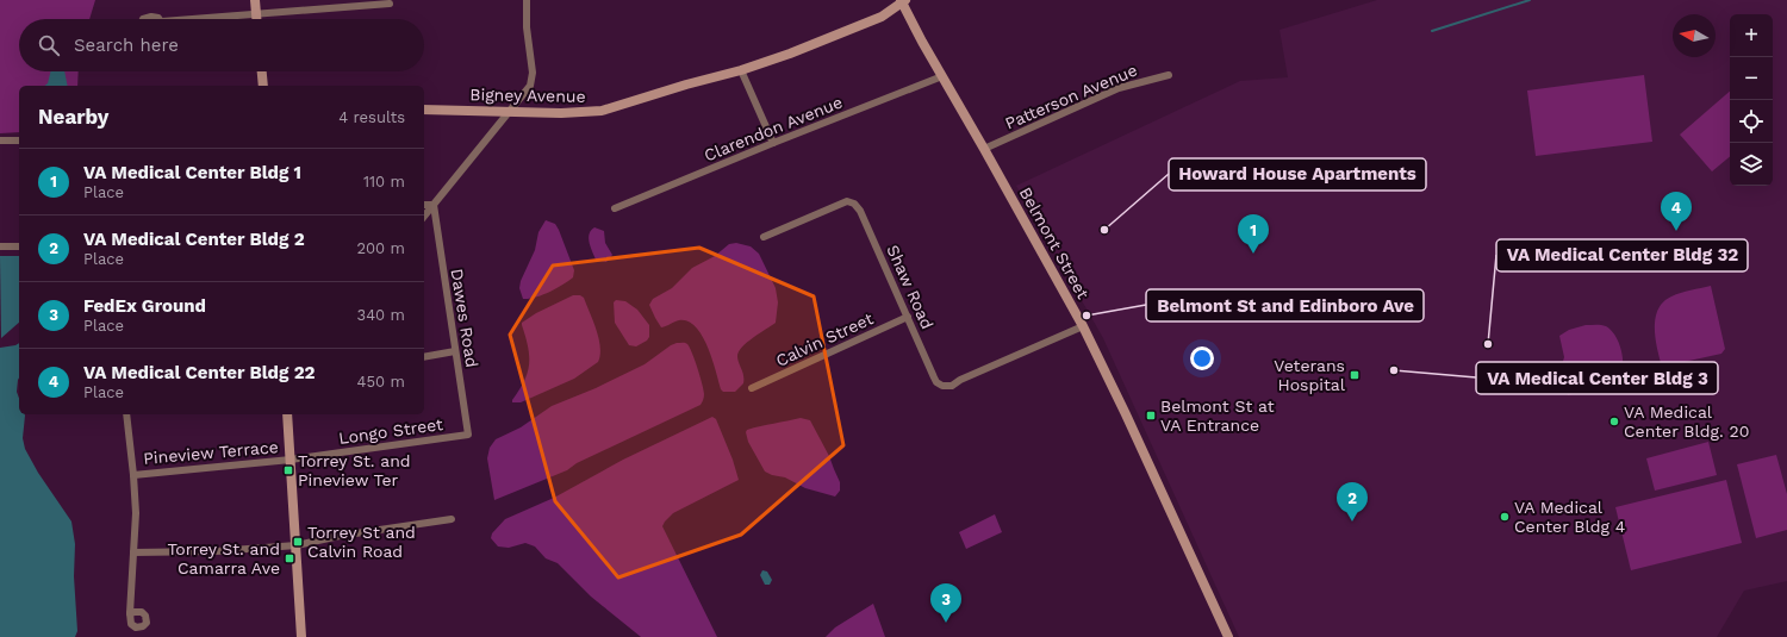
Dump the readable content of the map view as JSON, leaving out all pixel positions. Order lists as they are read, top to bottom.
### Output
{
  "streets": {
    "main road": ["Bigney Avenue", "Belmont Street"],
    "street": [
      "Patterson Avenue",
      "Clarendon Avenue",
      "Shaw Road",
      "Dawes Road",
      "Calvin Street",
      "Longo Street",
      "Pineview Terrace"
    ]
  },
  "crossings": [
    ["Bigney Avenue", "Belmont Street"],
    ["Patterson Avenue", "Belmont Street"],
    ["Clarendon Avenue", "Belmont Street"],
    ["Belmont Street", "Shaw Road"],
    ["Shaw Road", "Calvin Street"],
    ["Dawes Road", "Longo Street"],
    ["Longo Street", "Pineview Terrace"]
  ],
  "places": {
    "other": [
      "Howard House Apartments",
      "Belmont St and Edinboro Ave",
      "VA Medical Center Bldg 32",
      "VA Medical Center Bldg 3",
      "VA Medical Center Bldg. 20",
      "VA Medical Center Bldg 4"
    ],
    "transit": [
      "Veterans Hospital",
      "Belmont St at VA Entrance",
      "Torrey St. and Pineview Ter",
      "Torrey St and Calvin Road",
      "Torrey St. and Camarra Ave"
    ]
  },
  "north": "left",
  "page": {
    "map_buttons": ["+", "−"],
    "search": "Search here",
    "heading": ["Nearby", "4 results"],
    "list": [
      {
        "mark": "1",
        "name": "VA Medical Center Bldg 1",
        "note": "Place",
        "value": "110 m"
      },
      {
        "mark": "2",
        "name": "VA Medical Center Bldg 2",
        "note": "Place",
        "value": "200 m"
      },
      {
        "mark": "3",
        "name": "FedEx Ground",
        "note": "Place",
        "value": "340 m"
      },
      {
        "mark": "4",
        "name": "VA Medical Center Bldg 22",
        "note": "Place",
        "value": "450 m"
      }
    ],
    "pins": [
      "4",
      "1",
      "2",
      "3"
    ]
  }
}
